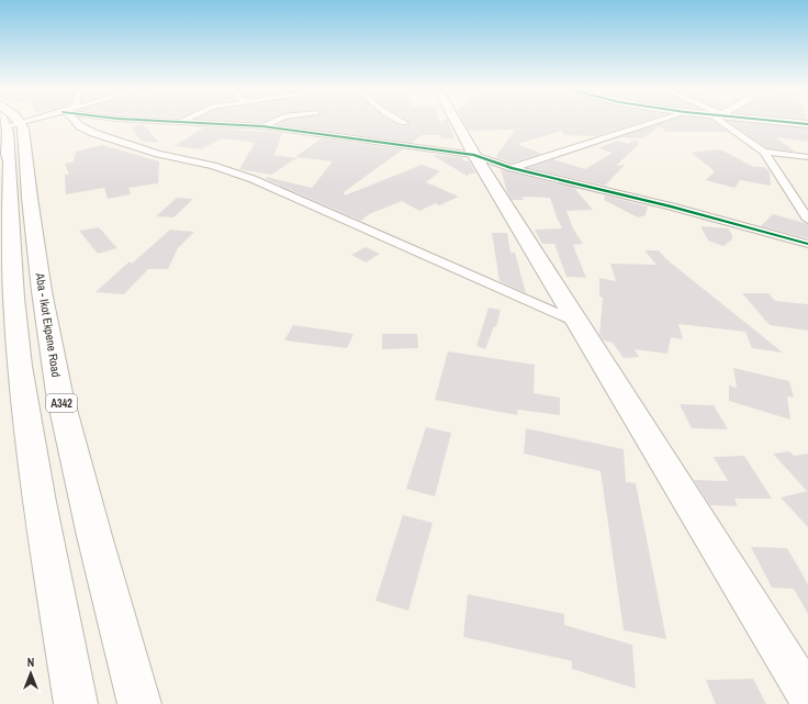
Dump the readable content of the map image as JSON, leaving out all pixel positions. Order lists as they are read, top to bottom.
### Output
{
  "streets": {
    "highway": ["Aba - Ikot Ekpene Road", "A342"]
  },
  "north": "top"
}
